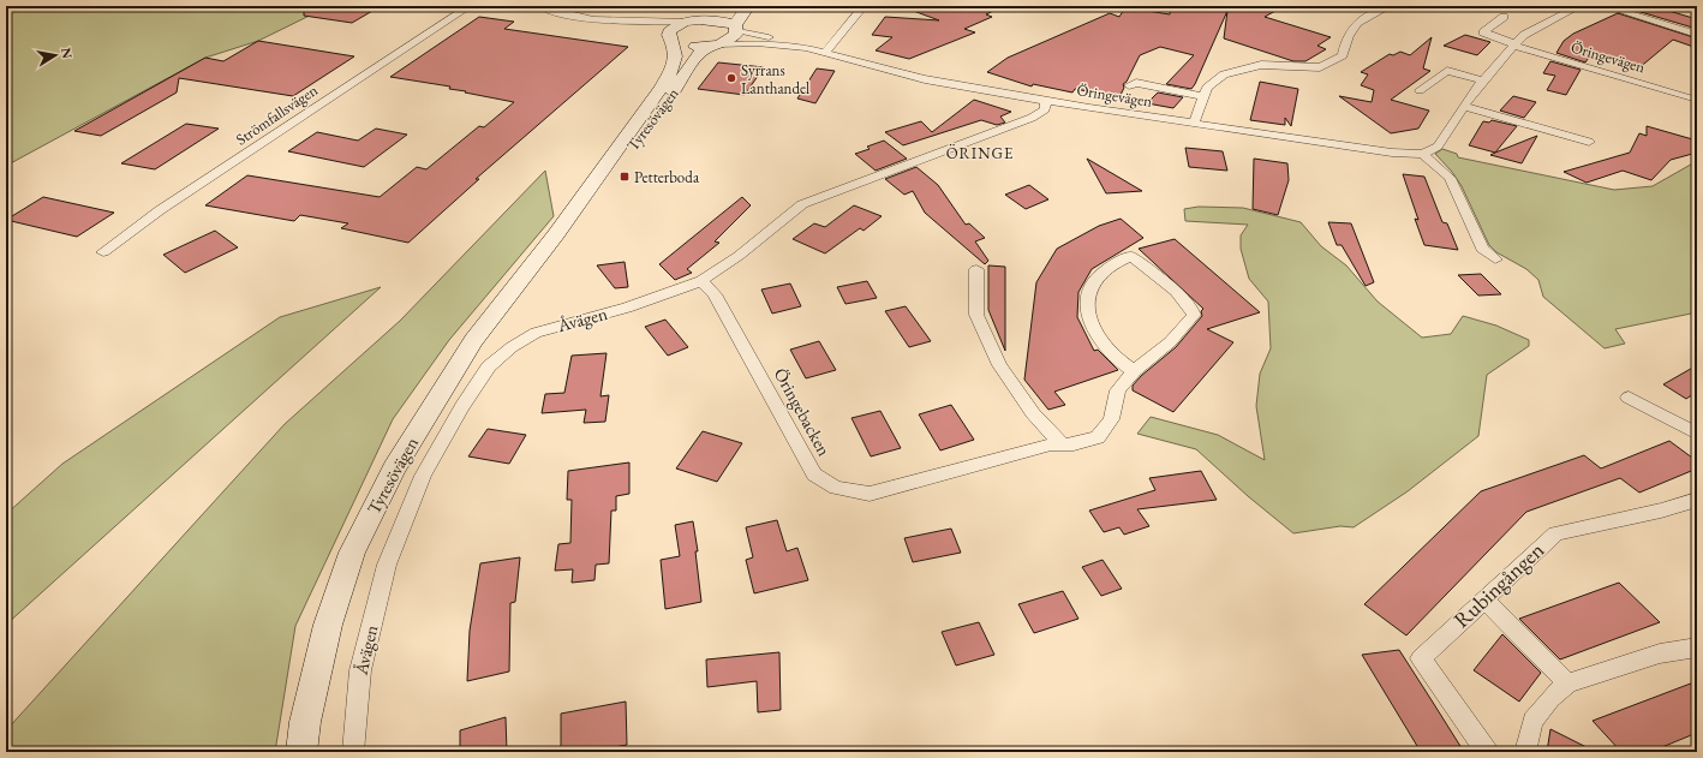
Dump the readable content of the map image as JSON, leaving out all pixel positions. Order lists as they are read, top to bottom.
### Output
{
  "streets": {
    "main road": ["Tyresövägen"],
    "street": [
      "Öringevägen",
      "Strömfallsvägen",
      "Åvägen",
      "Öringebacken",
      "Rubingången"
    ]
  },
  "crossings": [
    ["Öringevägen", "Tyresövägen"],
    ["Öringevägen", "Åvägen"],
    ["Åvägen", "Öringebacken"]
  ],
  "districts": ["ÖRINGE"],
  "places": {
    "other": ["Syrrans Lanthandel"],
    "transit": ["Petterboda"]
  },
  "north": "right"
}
